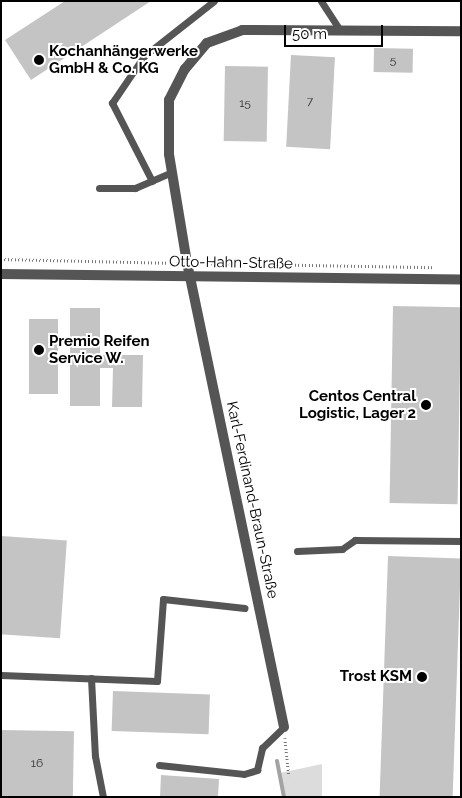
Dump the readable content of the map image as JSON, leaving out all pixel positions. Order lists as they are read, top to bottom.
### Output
{
  "streets": {
    "street": ["Otto-Hahn-Straße", "Karl-Ferdinand-Braun-Straße"]
  },
  "crossings": [
    ["Otto-Hahn-Straße", "Karl-Ferdinand-Braun-Straße"]
  ],
  "places": [
    "Kochanhängerwerke GmbH & Co. KG",
    "Premio Reifen Service W.",
    "Centos Central Logistic, Lager 2",
    "Trost KSM"
  ],
  "house_numbers": [
    "5",
    "7",
    "15",
    "16"
  ],
  "scale_bar": "50 m"
}
